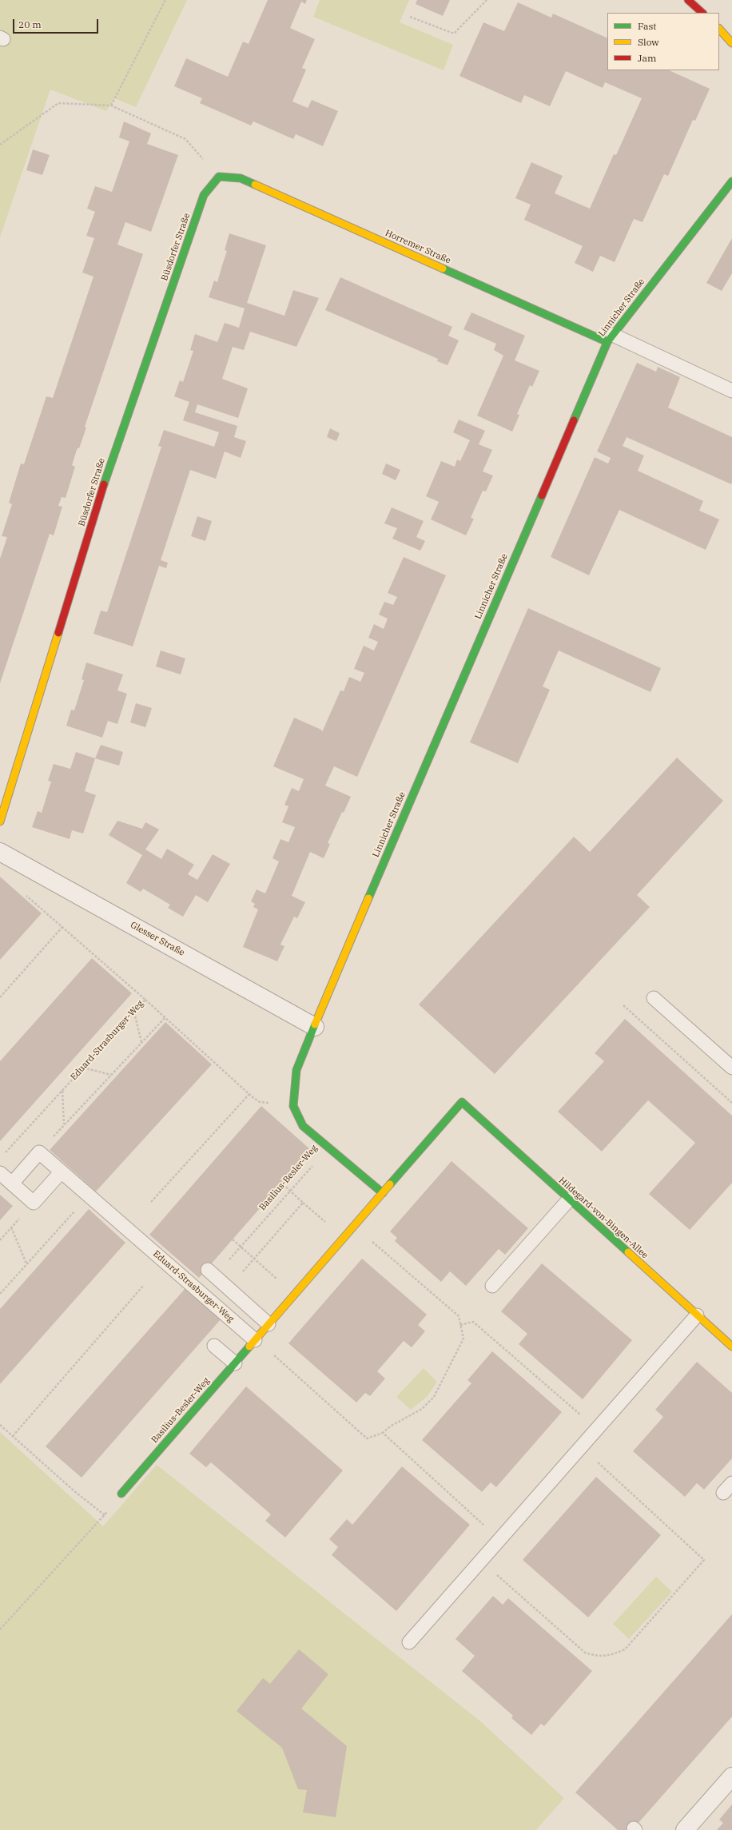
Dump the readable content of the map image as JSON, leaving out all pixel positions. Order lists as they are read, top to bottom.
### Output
{
  "streets": {
    "street": [
      "Büsdorfer Straße",
      "Horremer Straße",
      "Linnicher Straße",
      "Glesser Straße",
      "Basilius-Besler-Weg",
      "Hildegard-von-Bingen-Allee"
    ],
    "lane": ["Eduard-Strasburger-Weg"]
  },
  "crossings": [
    ["Büsdorfer Straße", "Horremer Straße"],
    ["Horremer Straße", "Linnicher Straße"],
    ["Linnicher Straße", "Glesser Straße"],
    ["Linnicher Straße", "Basilius-Besler-Weg"],
    ["Glesser Straße", "Basilius-Besler-Weg"],
    ["Eduard-Strasburger-Weg", "Basilius-Besler-Weg"],
    ["Basilius-Besler-Weg", "Hildegard-von-Bingen-Allee"]
  ],
  "legend": ["Fast", "Slow", "Jam"],
  "scale_bar": "20 m"
}
